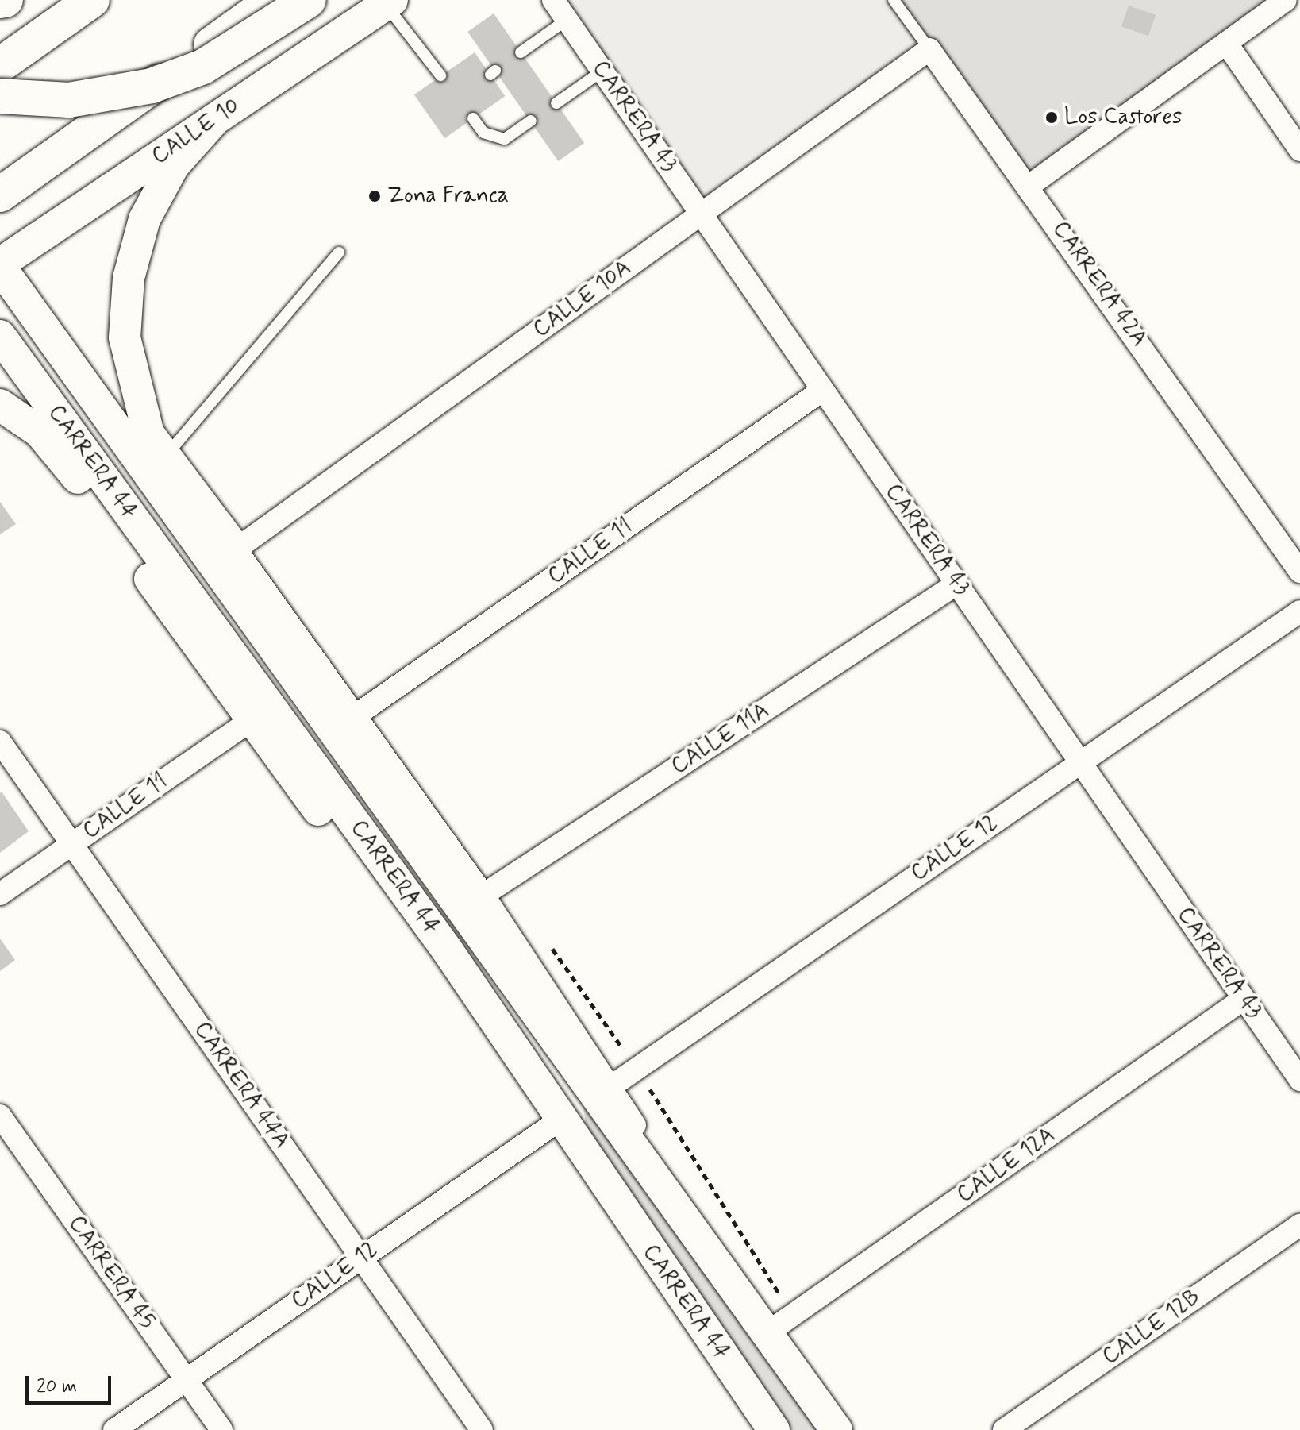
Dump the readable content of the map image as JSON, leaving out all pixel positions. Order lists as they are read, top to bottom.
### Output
{
  "streets": {
    "main road": ["CALLE 10", "CARRERA 44"],
    "street": [
      "CARRERA 43",
      "CARRERA 42A",
      "CALLE 10A",
      "CALLE 11",
      "CALLE 11A",
      "CALLE 12",
      "CARRERA 44A",
      "CALLE 12A",
      "CARRERA 45",
      "CALLE 12B"
    ]
  },
  "crossings": [
    ["CARRERA 43", "CALLE 10A"],
    ["CARRERA 43", "CALLE 11"],
    ["CARRERA 43", "CALLE 11A"],
    ["CARRERA 43", "CALLE 12"],
    ["CARRERA 43", "CALLE 12A"],
    ["CALLE 10", "CARRERA 44"],
    ["CARRERA 42A", "CALLE 10A"],
    ["CALLE 10A", "CARRERA 44"],
    ["CARRERA 44", "CALLE 11"],
    ["CARRERA 44", "CALLE 11A"],
    ["CARRERA 44", "CALLE 12"],
    ["CARRERA 44", "CALLE 12A"],
    ["CALLE 11", "CARRERA 44A"],
    ["CALLE 12", "CARRERA 44A"],
    ["CALLE 12", "CARRERA 45"]
  ],
  "places": ["Los Castores", "Zona Franca"],
  "scale_bar": "20 m"
}
